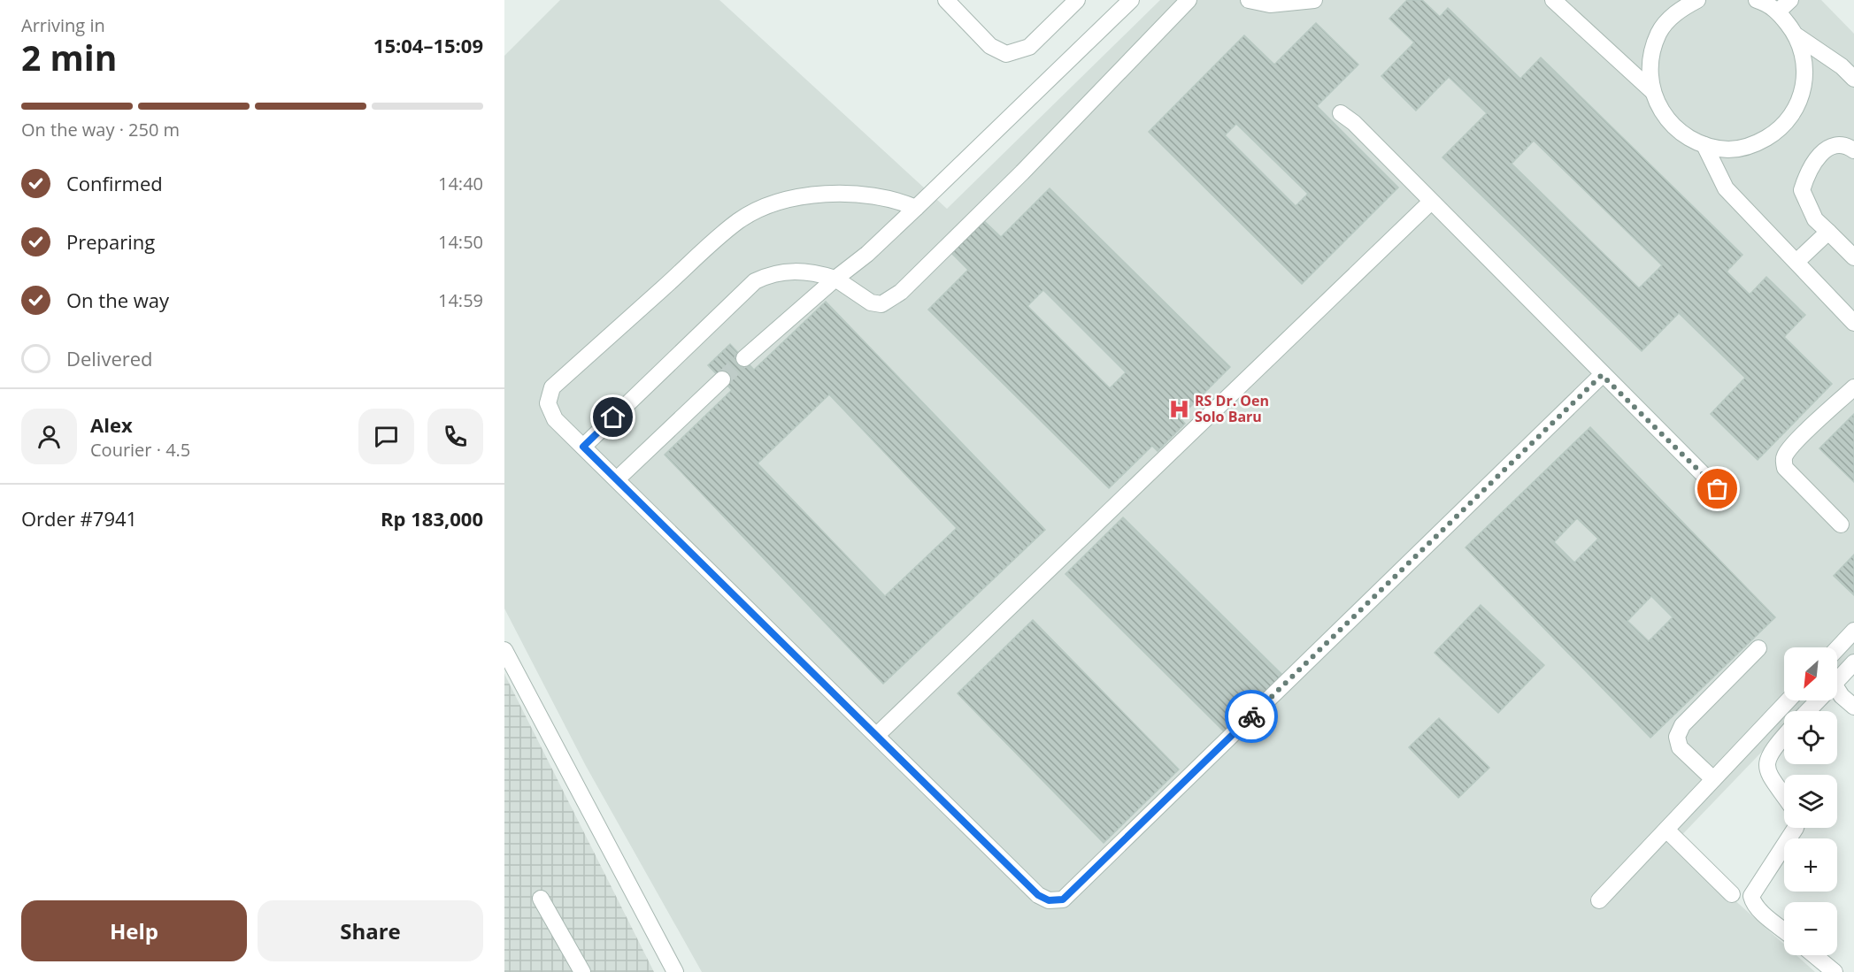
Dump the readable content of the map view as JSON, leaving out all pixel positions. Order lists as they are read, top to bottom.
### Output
{
  "places": {
    "hospital": ["RS Dr. Oen Solo Baru"]
  },
  "north": "bottom left",
  "page": {
    "heading": ["2 min", "Arriving in", "15:04–15:09"],
    "panel": [
      "Alex",
      "Courier · 4.5",
      "Order #7941",
      "Rp 183,000"
    ],
    "bar": "On the way · 250 m",
    "list": [
      ["Confirmed", "14:40"],
      ["Preparing", "14:50"],
      ["On the way", "14:59"],
      "Delivered"
    ],
    "map_buttons": ["+", "−"],
    "buttons": ["Help", "Share"]
  }
}
